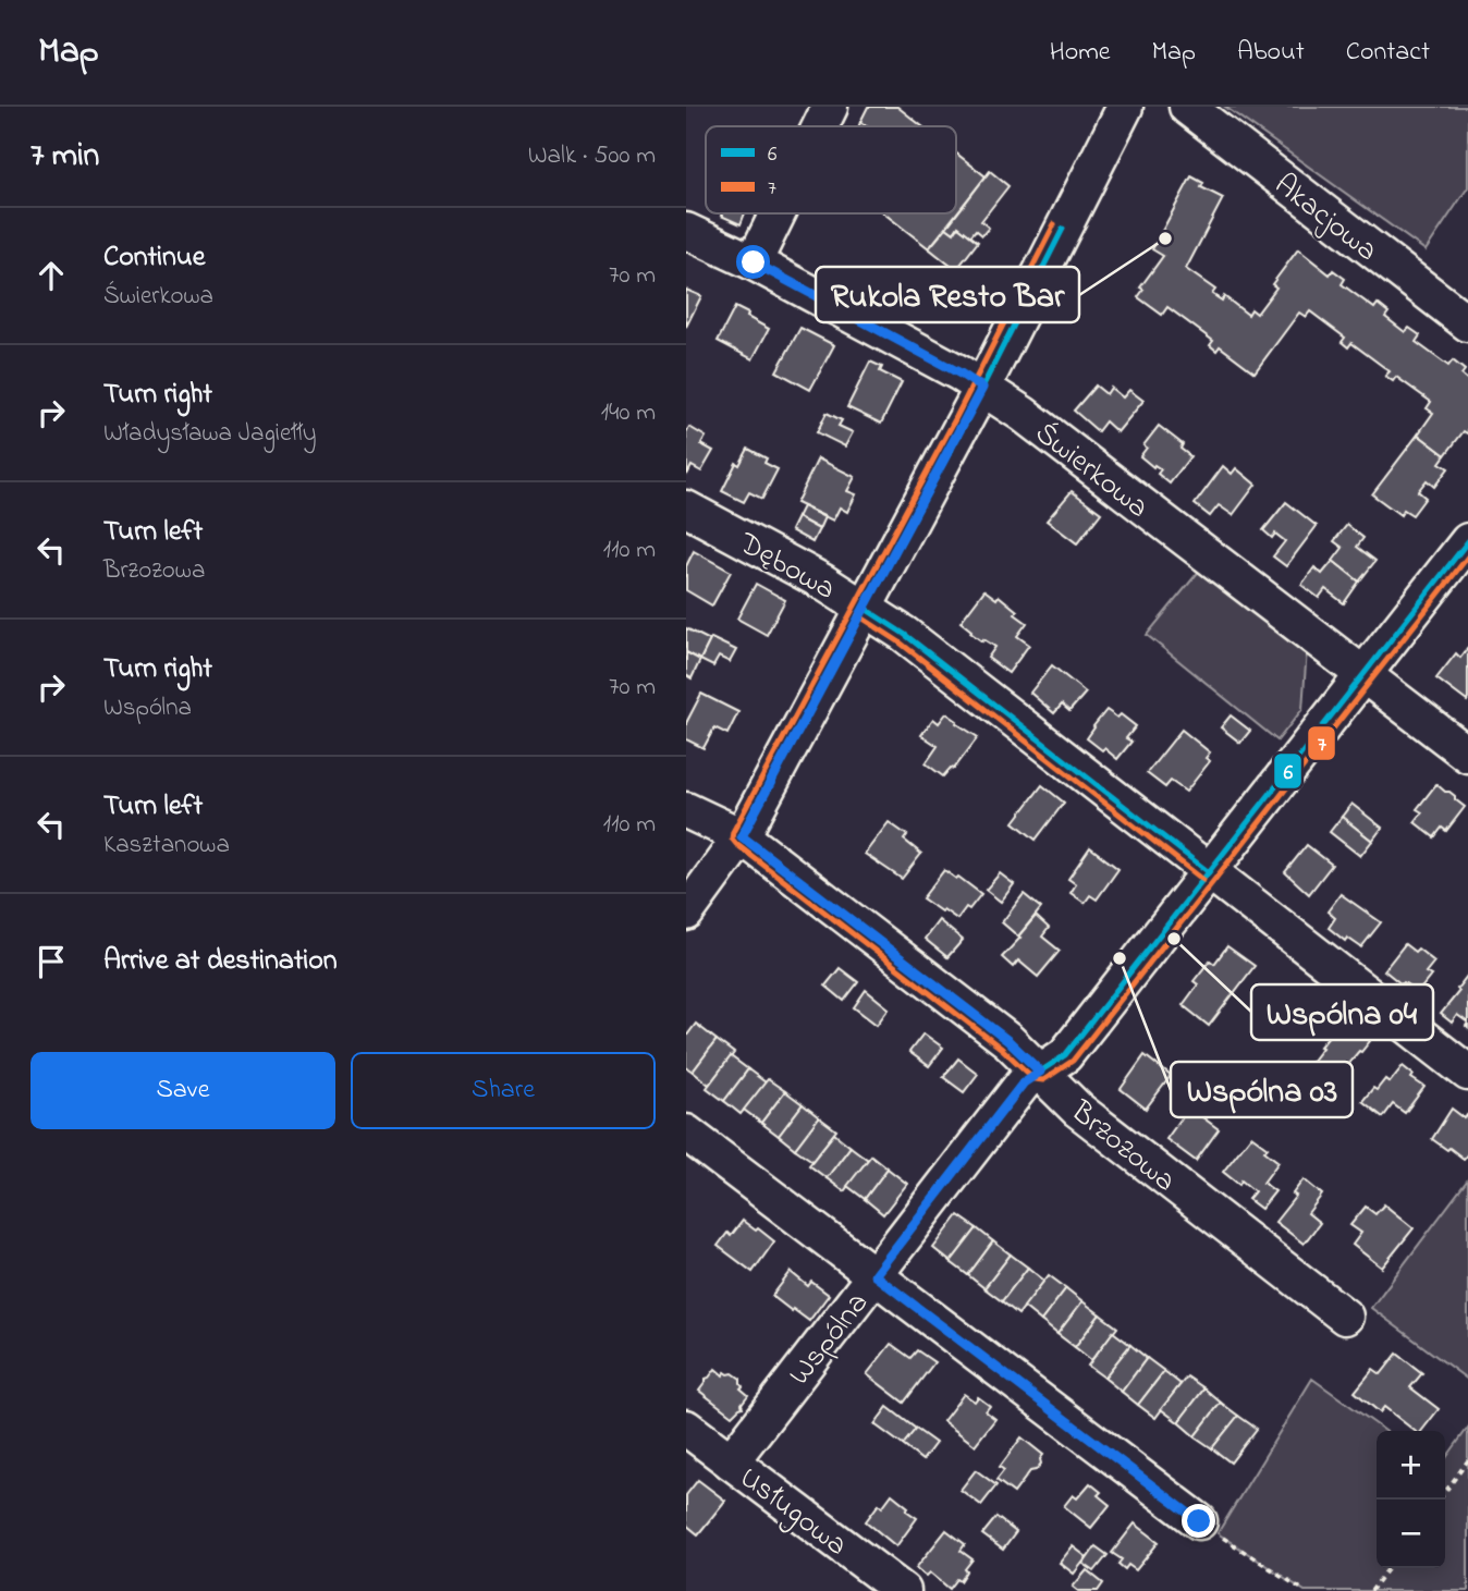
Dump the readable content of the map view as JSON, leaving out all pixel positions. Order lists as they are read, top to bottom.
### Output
{
  "streets": {
    "street": [
      "Akacjowa",
      "Świerkowa",
      "Dębowa",
      "Brzozowa",
      "Wspólna",
      "Usługowa"
    ]
  },
  "crossings": [
    ["Świerkowa", "Wspólna"],
    ["Dębowa", "Wspólna"],
    ["Brzozowa", "Wspólna"],
    ["Wspólna", "Usługowa"]
  ],
  "places": ["Rukola Resto Bar", "Wspólna 04", "Wspólna 03"],
  "lines": ["transit line 7", "transit line 6"],
  "legend": ["6", "7"],
  "page": {
    "header": "Map",
    "nav": [
      "Home",
      "Map",
      "About",
      "Contact"
    ],
    "heading": ["7 min", "Walk · 500 m"],
    "list": [
      ["Continue", "Świerkowa", "70 m"],
      ["Turn right", "Władysława Jagiełły", "140 m"],
      ["Turn left", "Brzozowa", "110 m"],
      ["Turn right", "Wspólna", "70 m"],
      ["Turn left", "Kasztanowa", "110 m"],
      "Arrive at destination"
    ],
    "buttons": ["Save", "Share"],
    "map_buttons": ["+", "−"]
  }
}
